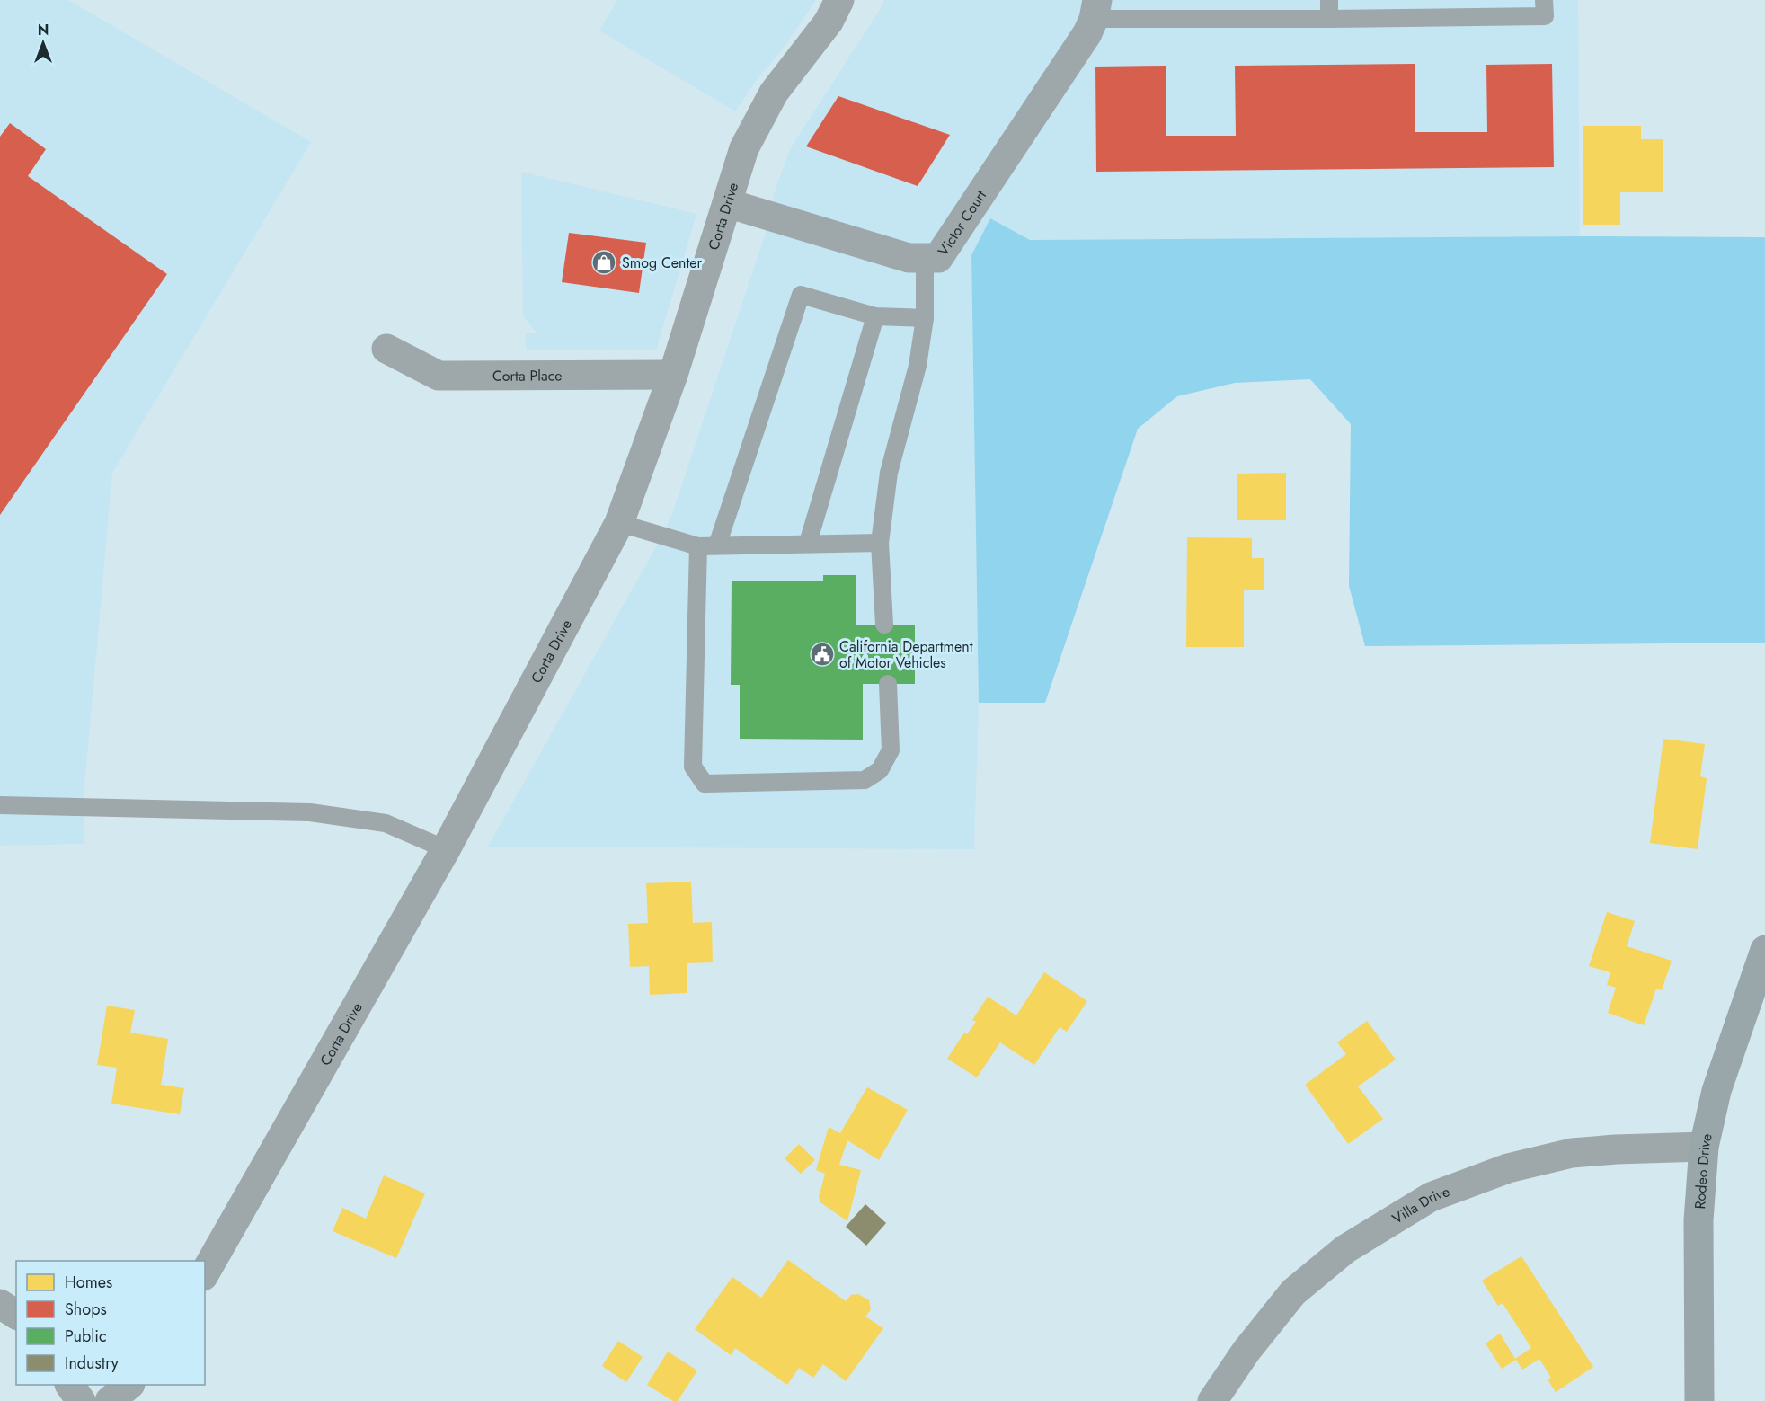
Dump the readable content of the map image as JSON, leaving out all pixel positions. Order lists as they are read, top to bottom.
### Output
{
  "streets": {
    "street": [
      "Corta Drive",
      "Victor Court",
      "Corta Place",
      "Rodeo Drive",
      "Villa Drive"
    ]
  },
  "crossings": [
    ["Corta Drive", "Victor Court"],
    ["Corta Drive", "Corta Place"],
    ["Rodeo Drive", "Villa Drive"]
  ],
  "places": {
    "shop": ["Smog Center"],
    "public building": ["California Department of Motor Vehicles"]
  },
  "legend": [
    "Homes",
    "Shops",
    "Public",
    "Industry"
  ],
  "north": "top"
}
